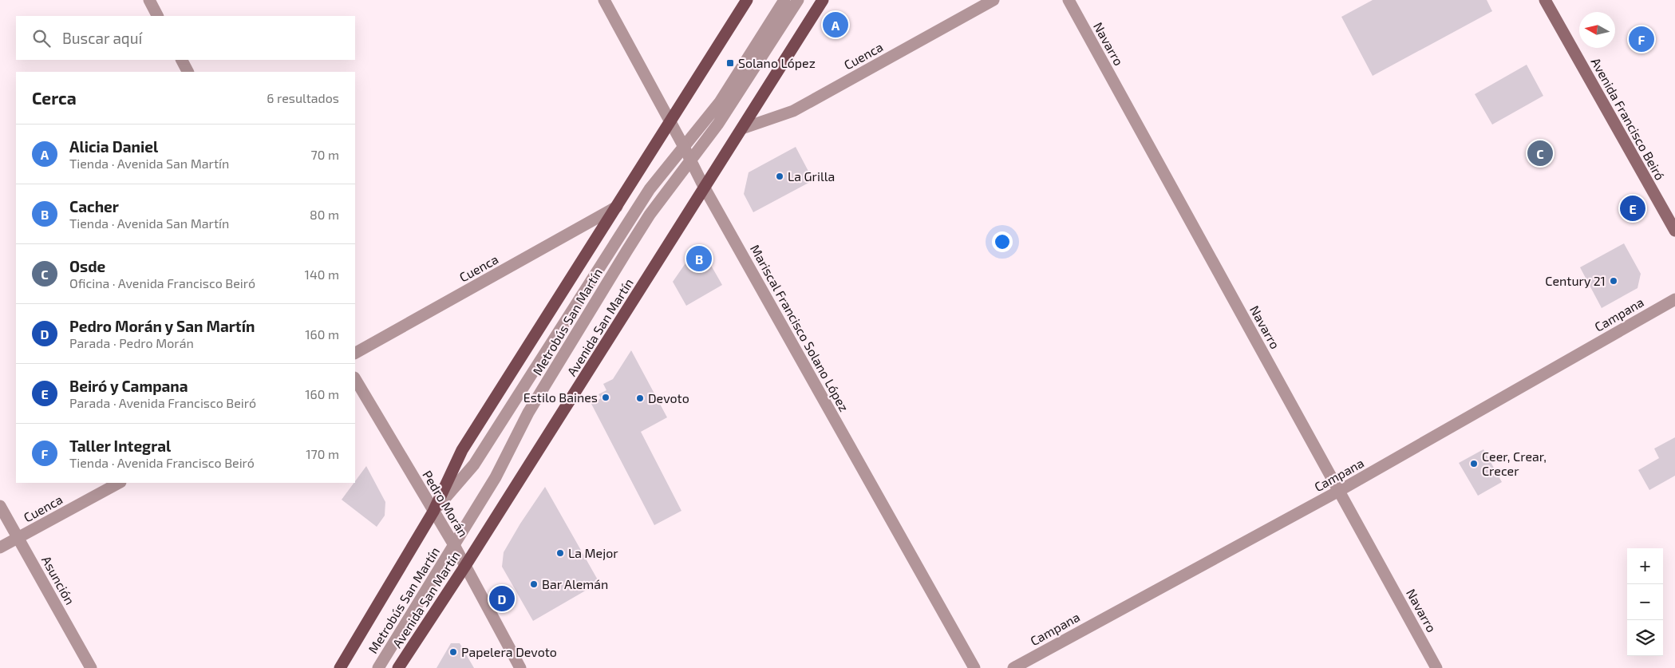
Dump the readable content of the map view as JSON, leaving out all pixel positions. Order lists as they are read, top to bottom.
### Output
{
  "streets": {
    "main road": ["Avenida Francisco Beiró", "Avenida San Martín"],
    "street": [
      "Navarro",
      "Cuenca",
      "Campana",
      "Metrobús San Martín",
      "Mariscal Francisco Solano López",
      "Pedro Morán",
      "Asunción"
    ]
  },
  "crossings": [
    ["Navarro", "Campana"],
    ["Cuenca", "Avenida San Martín"],
    ["Cuenca", "Asunción"],
    ["Metrobús San Martín", "Mariscal Francisco Solano López"],
    ["Metrobús San Martín", "Pedro Morán"],
    ["Avenida San Martín", "Mariscal Francisco Solano López"],
    ["Avenida San Martín", "Pedro Morán"]
  ],
  "places": {
    "transit": ["Solano López"],
    "other": [
      "La Grilla",
      "Century 21",
      "Estilo Baines",
      "Devoto",
      "Ceer, Crear, Crecer",
      "La Mejor",
      "Bar Alemán",
      "Papelera Devoto"
    ]
  },
  "north": "left",
  "page": {
    "pins": [
      "A",
      "F",
      "C",
      "E",
      "B",
      "D"
    ],
    "search": "Buscar aquí",
    "heading": ["Cerca", "6 resultados"],
    "list": [
      {
        "mark": "A",
        "name": "Alicia Daniel",
        "note": "Tienda · Avenida San Martín",
        "value": "70 m"
      },
      {
        "mark": "B",
        "name": "Cacher",
        "note": "Tienda · Avenida San Martín",
        "value": "80 m"
      },
      {
        "mark": "C",
        "name": "Osde",
        "note": "Oficina · Avenida Francisco Beiró",
        "value": "140 m"
      },
      {
        "mark": "D",
        "name": "Pedro Morán y San Martín",
        "note": "Parada · Pedro Morán",
        "value": "160 m"
      },
      {
        "mark": "E",
        "name": "Beiró y Campana",
        "note": "Parada · Avenida Francisco Beiró",
        "value": "160 m"
      },
      {
        "mark": "F",
        "name": "Taller Integral",
        "note": "Tienda · Avenida Francisco Beiró",
        "value": "170 m"
      }
    ],
    "map_buttons": ["+", "−"]
  }
}
